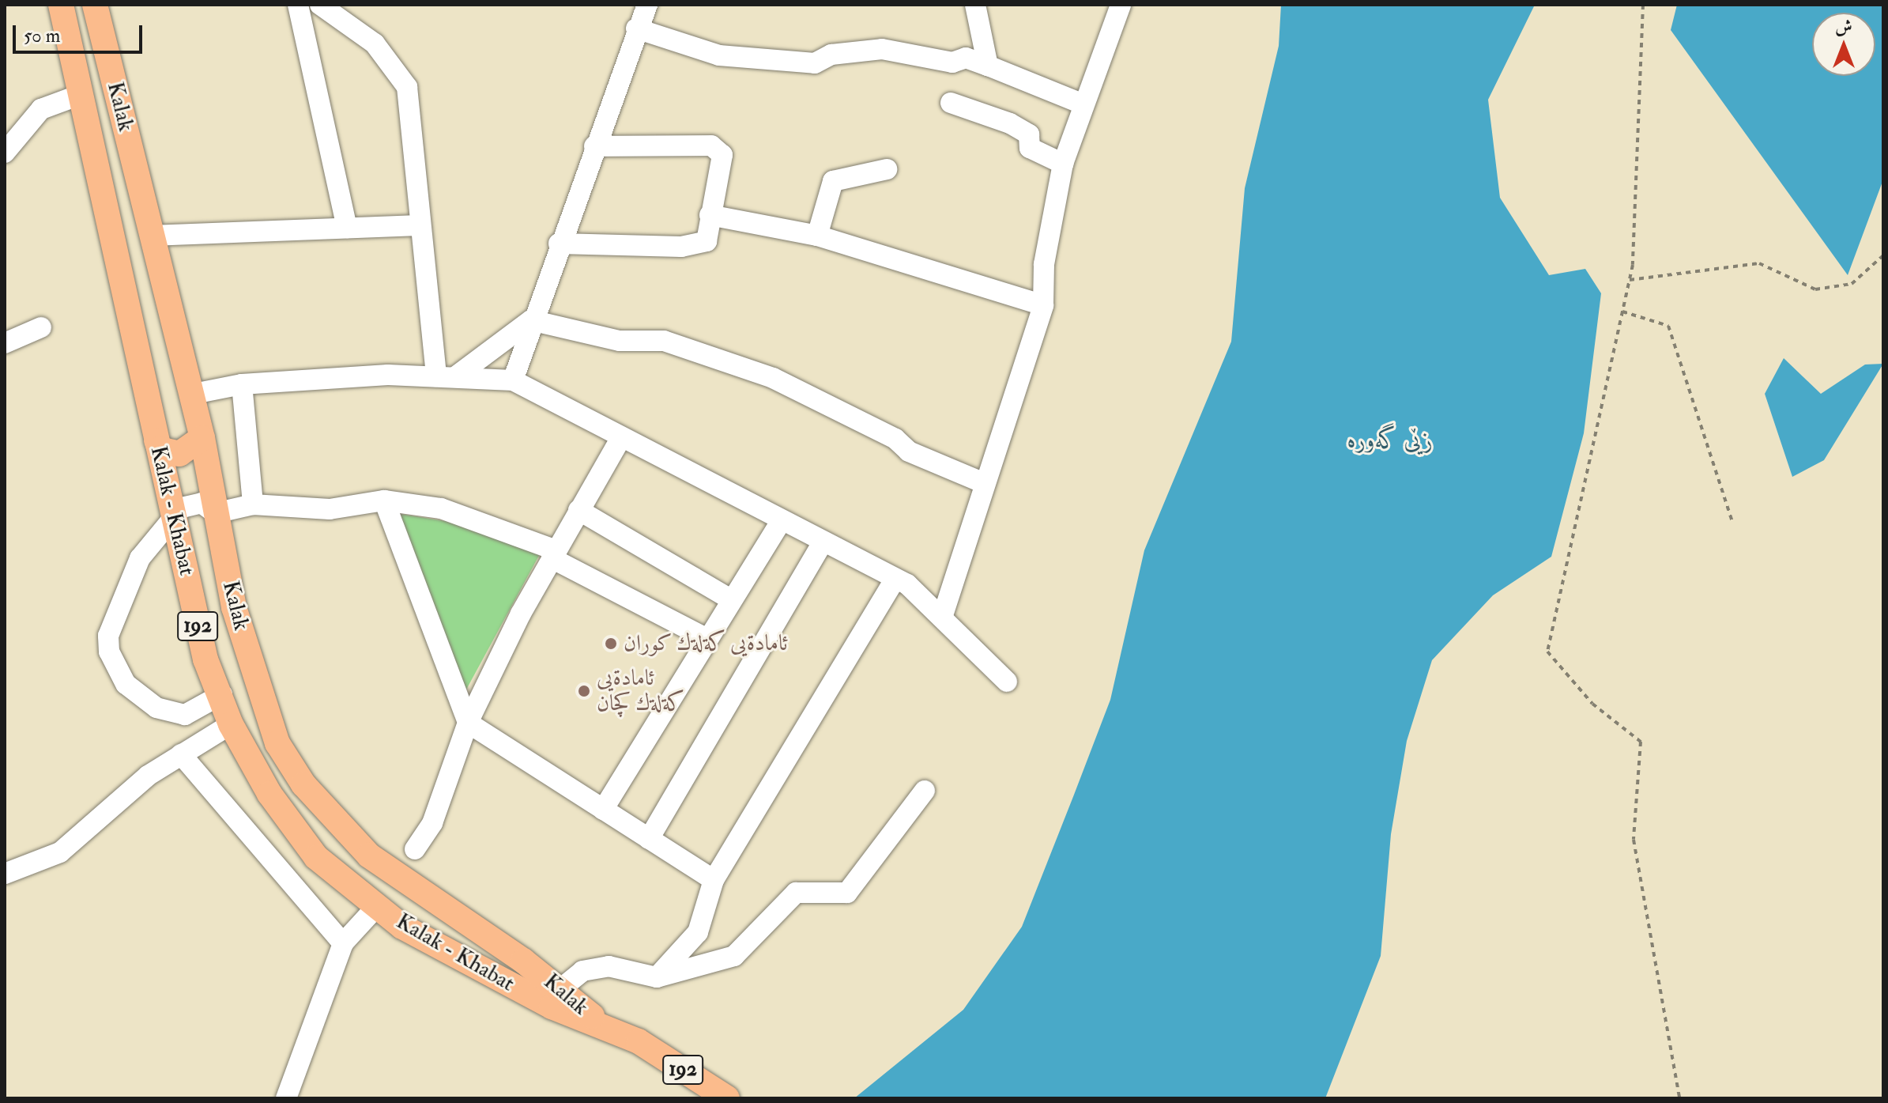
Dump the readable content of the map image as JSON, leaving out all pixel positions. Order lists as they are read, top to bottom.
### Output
{
  "streets": {
    "main road": ["Kalak", "Kalak - Khabat", "192"]
  },
  "crossings": [
    ["Kalak", "Kalak - Khabat"]
  ],
  "water": ["زێی گەورە"],
  "places": ["ئامادةيى كةلةك كوران", "ئامادةيى كةلةك كچان"],
  "scale_bar": "50 m",
  "north": "top"
}
